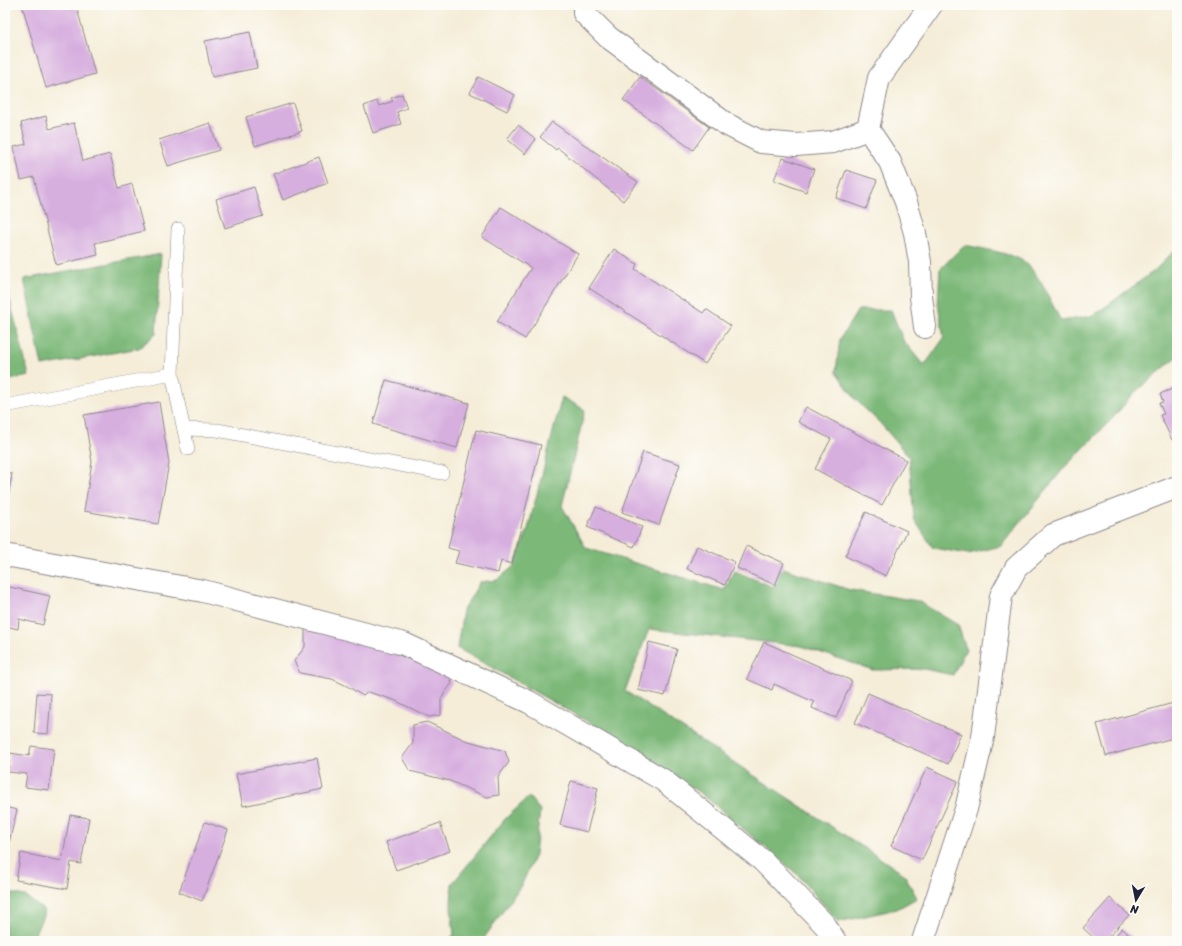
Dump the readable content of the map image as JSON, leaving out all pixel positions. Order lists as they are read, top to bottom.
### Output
{
  "north": "bottom"
}
